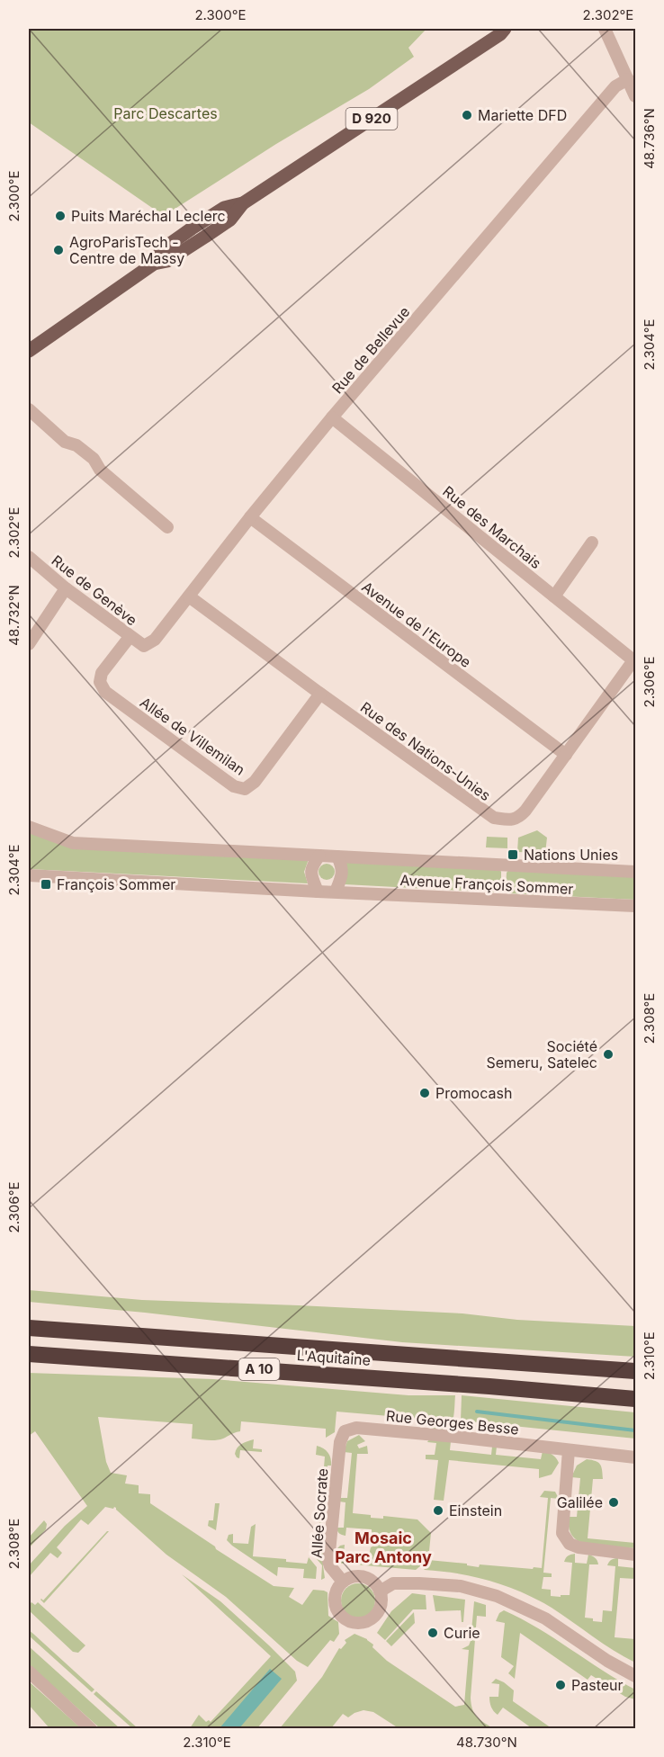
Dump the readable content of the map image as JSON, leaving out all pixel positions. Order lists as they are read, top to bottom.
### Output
{
  "streets": {
    "highway": ["L'Aquitaine", "A 10"],
    "main road": ["D 920"],
    "street": [
      "Rue de Bellevue",
      "Rue des Marchais",
      "Rue de Genève",
      "Avenue de l'Europe",
      "Allée de Villemilan",
      "Rue des Nations-Unies",
      "Avenue François Sommer",
      "Rue Georges Besse",
      "Allée Socrate"
    ]
  },
  "crossings": [
    ["Rue de Bellevue", "Rue des Marchais"],
    ["Rue de Bellevue", "Rue de Genève"],
    ["Rue de Bellevue", "Avenue de l'Europe"],
    ["Rue de Bellevue", "Rue des Nations-Unies"],
    ["Rue des Marchais", "Rue des Nations-Unies"],
    ["Rue de Genève", "Allée de Villemilan"],
    ["Avenue de l'Europe", "Rue des Nations-Unies"],
    ["Allée de Villemilan", "Rue des Nations-Unies"],
    ["Rue Georges Besse", "Allée Socrate"]
  ],
  "districts": ["Mosaic Parc Antony"],
  "parks": ["Parc Descartes"],
  "places": {
    "other": [
      "Mariette DFD",
      "Puits Maréchal Leclerc",
      "AgroParisTech - Centre de Massy",
      "Société Semeru, Satelec",
      "Promocash",
      "Galilée",
      "Einstein",
      "Curie",
      "Pasteur"
    ],
    "transit": ["Nations Unies", "François Sommer"]
  },
  "coordinates": [
    "2.300°E",
    "2.302°E",
    "48.736°N",
    "2.304°E",
    "48.732°N",
    "2.306°E",
    "2.308°E",
    "2.310°E",
    "48.730°N"
  ]
}
